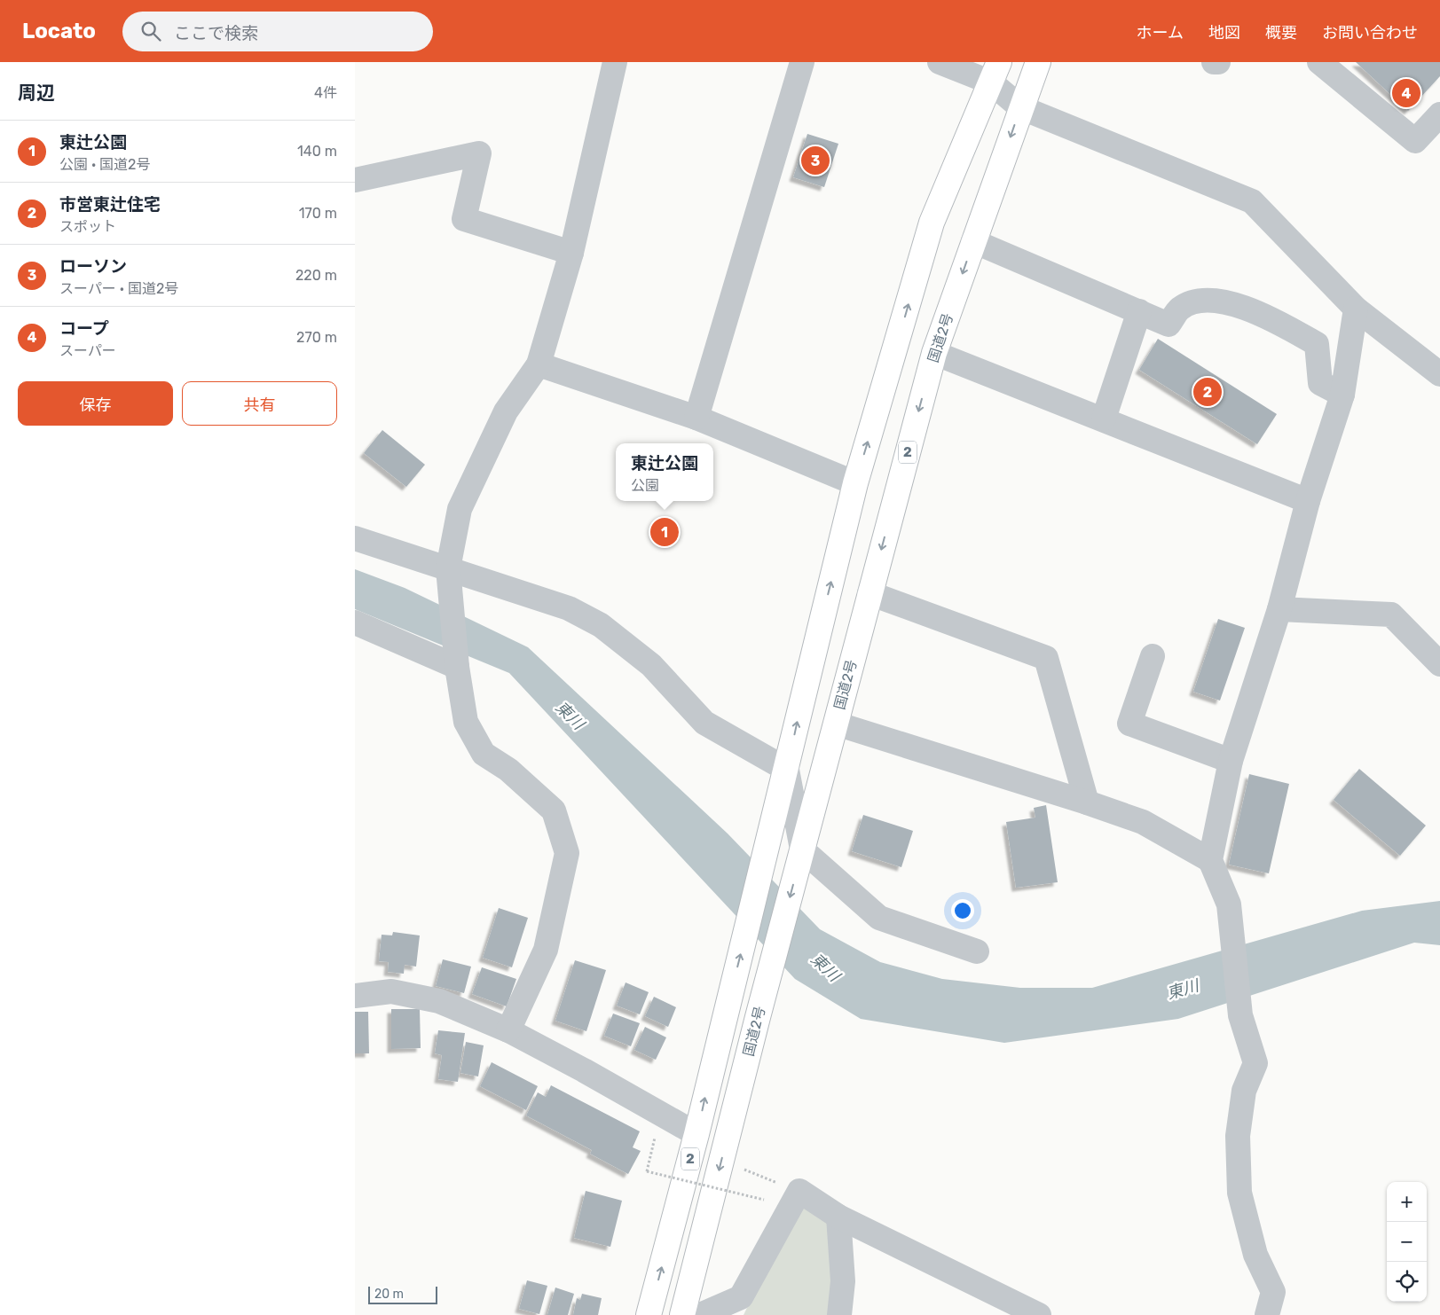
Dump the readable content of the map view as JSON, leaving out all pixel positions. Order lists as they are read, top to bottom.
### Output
{
  "streets": {
    "highway": ["国道2号", "2"]
  },
  "water": ["東川"],
  "scale_bar": "20 m",
  "page": {
    "header": "Locato",
    "search": "ここで検索",
    "nav": [
      "ホーム",
      "地図",
      "概要",
      "お問い合わせ"
    ],
    "heading": ["周辺", "4件"],
    "pins": [
      "4",
      "3",
      "2",
      "1"
    ],
    "list": [
      {
        "mark": "1",
        "name": "東辻公園",
        "note": "公園 · 国道2号",
        "value": "140 m"
      },
      {
        "mark": "2",
        "name": "市営東辻住宅",
        "note": "スポット",
        "value": "170 m"
      },
      {
        "mark": "3",
        "name": "ローソン",
        "note": "スーパー · 国道2号",
        "value": "220 m"
      },
      {
        "mark": "4",
        "name": "コープ",
        "note": "スーパー",
        "value": "270 m"
      }
    ],
    "buttons": ["保存", "共有"],
    "popup": ["東辻公園", "公園"],
    "map_buttons": ["+", "−"],
    "scale": "20 m"
  }
}
